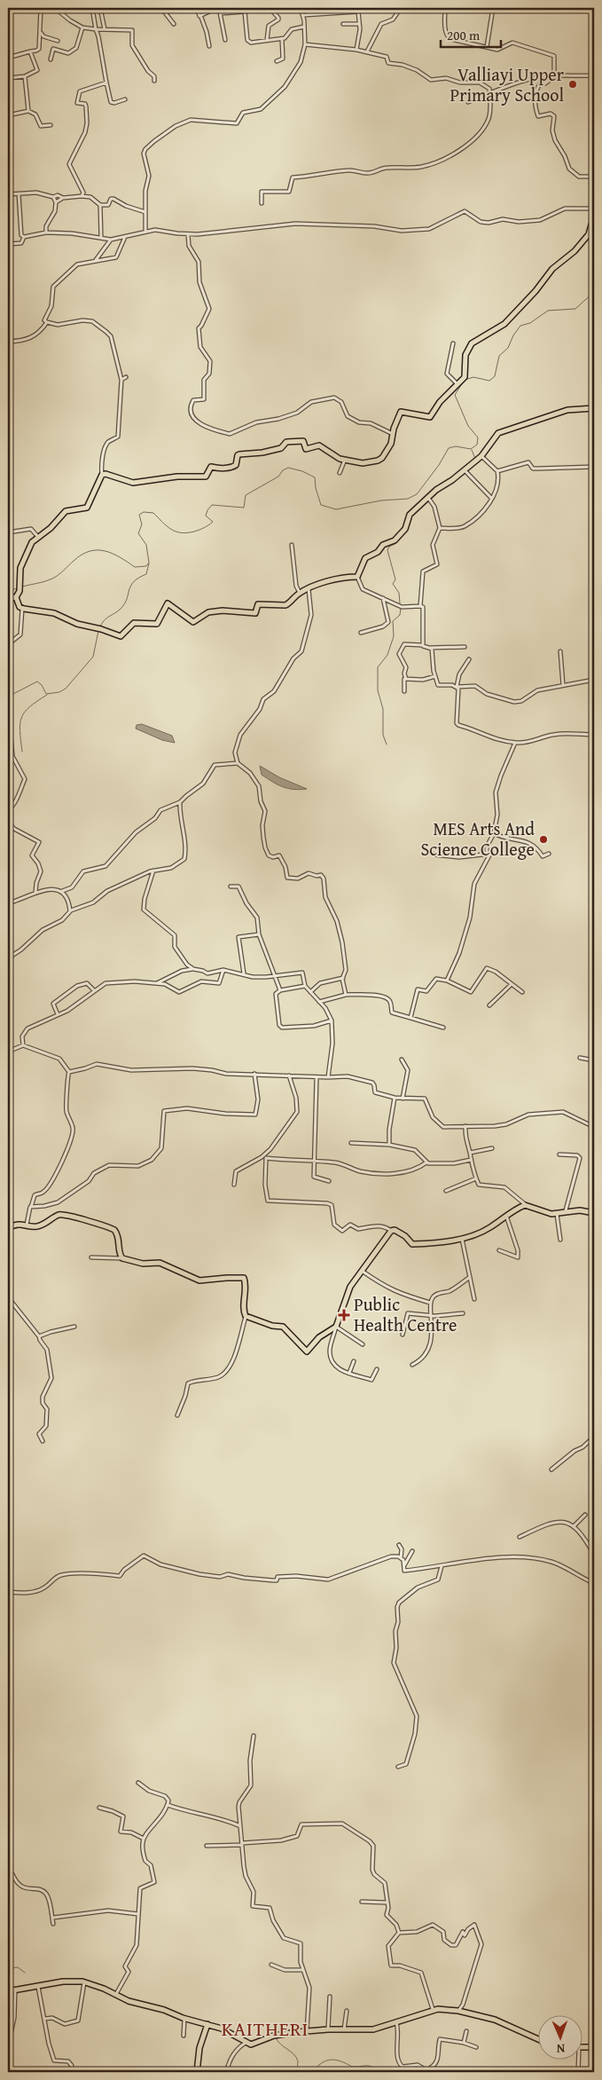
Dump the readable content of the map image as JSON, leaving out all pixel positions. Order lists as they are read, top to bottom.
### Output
{
  "districts": ["KAITHERI"],
  "places": {
    "other": ["Valliayi Upper Primary School", "MES Arts And Science College"],
    "health": ["Public Health Centre"]
  },
  "scale_bar": "200 m",
  "north": "bottom"
}
